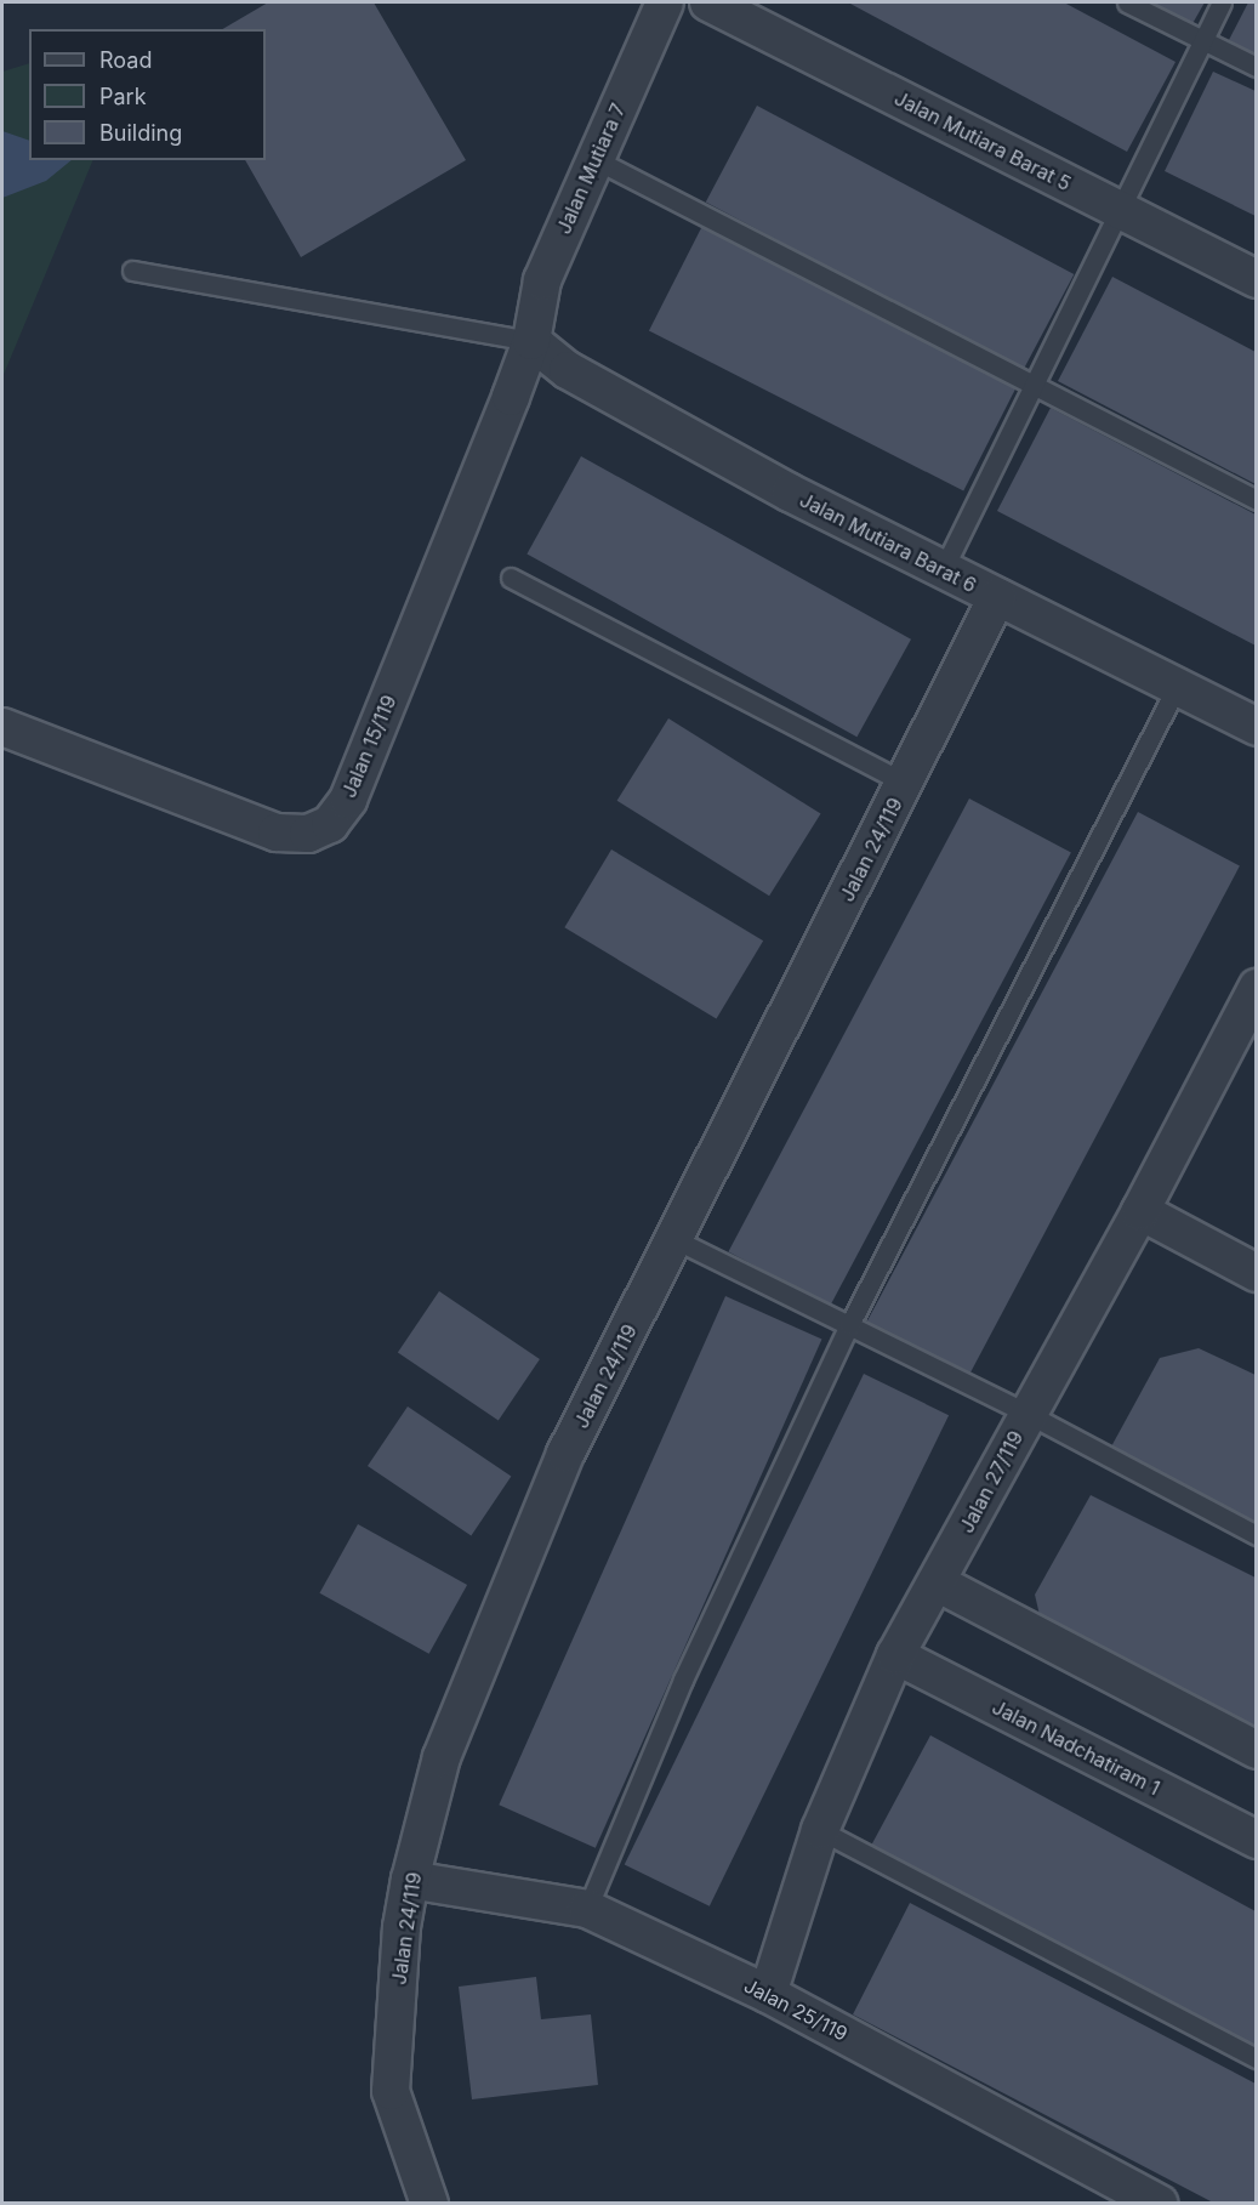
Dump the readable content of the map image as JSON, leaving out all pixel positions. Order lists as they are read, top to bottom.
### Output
{
  "streets": {
    "street": [
      "Jalan Mutiara Barat 5",
      "Jalan Mutiara 7",
      "Jalan Mutiara Barat 6",
      "Jalan 15/119",
      "Jalan 24/119",
      "Jalan 27/119",
      "Jalan Nadchatiram 1",
      "Jalan 25/119"
    ]
  },
  "crossings": [
    ["Jalan Mutiara 7", "Jalan Mutiara Barat 6"],
    ["Jalan Mutiara 7", "Jalan 15/119"],
    ["Jalan Mutiara Barat 6", "Jalan 15/119"],
    ["Jalan Mutiara Barat 6", "Jalan 24/119"],
    ["Jalan 24/119", "Jalan 25/119"],
    ["Jalan 27/119", "Jalan Nadchatiram 1"],
    ["Jalan 27/119", "Jalan 25/119"]
  ],
  "legend": ["Road", "Park", "Building"]
}
